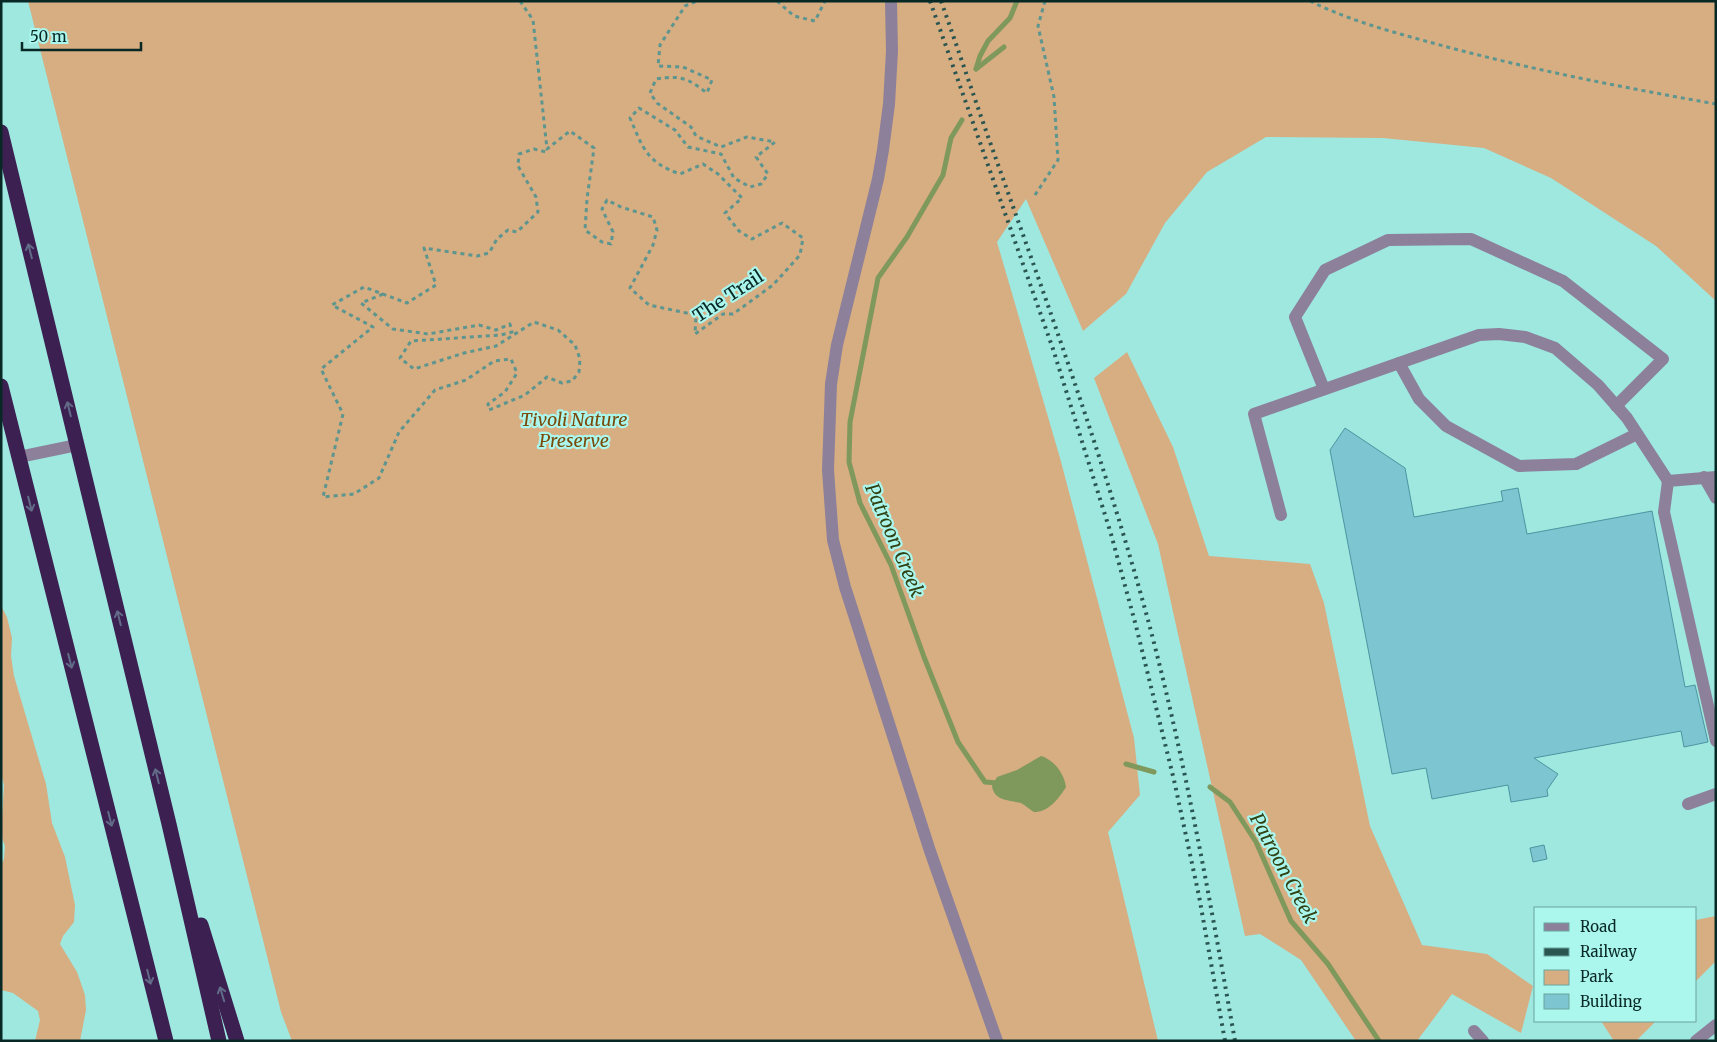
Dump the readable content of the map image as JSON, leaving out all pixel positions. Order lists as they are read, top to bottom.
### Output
{
  "streets": {
    "path": ["The Trail"]
  },
  "water": ["Patroon Creek"],
  "parks": ["Tivoli Nature Preserve"],
  "legend": [
    "Road",
    "Railway",
    "Park",
    "Building"
  ],
  "scale_bar": "50 m"
}
